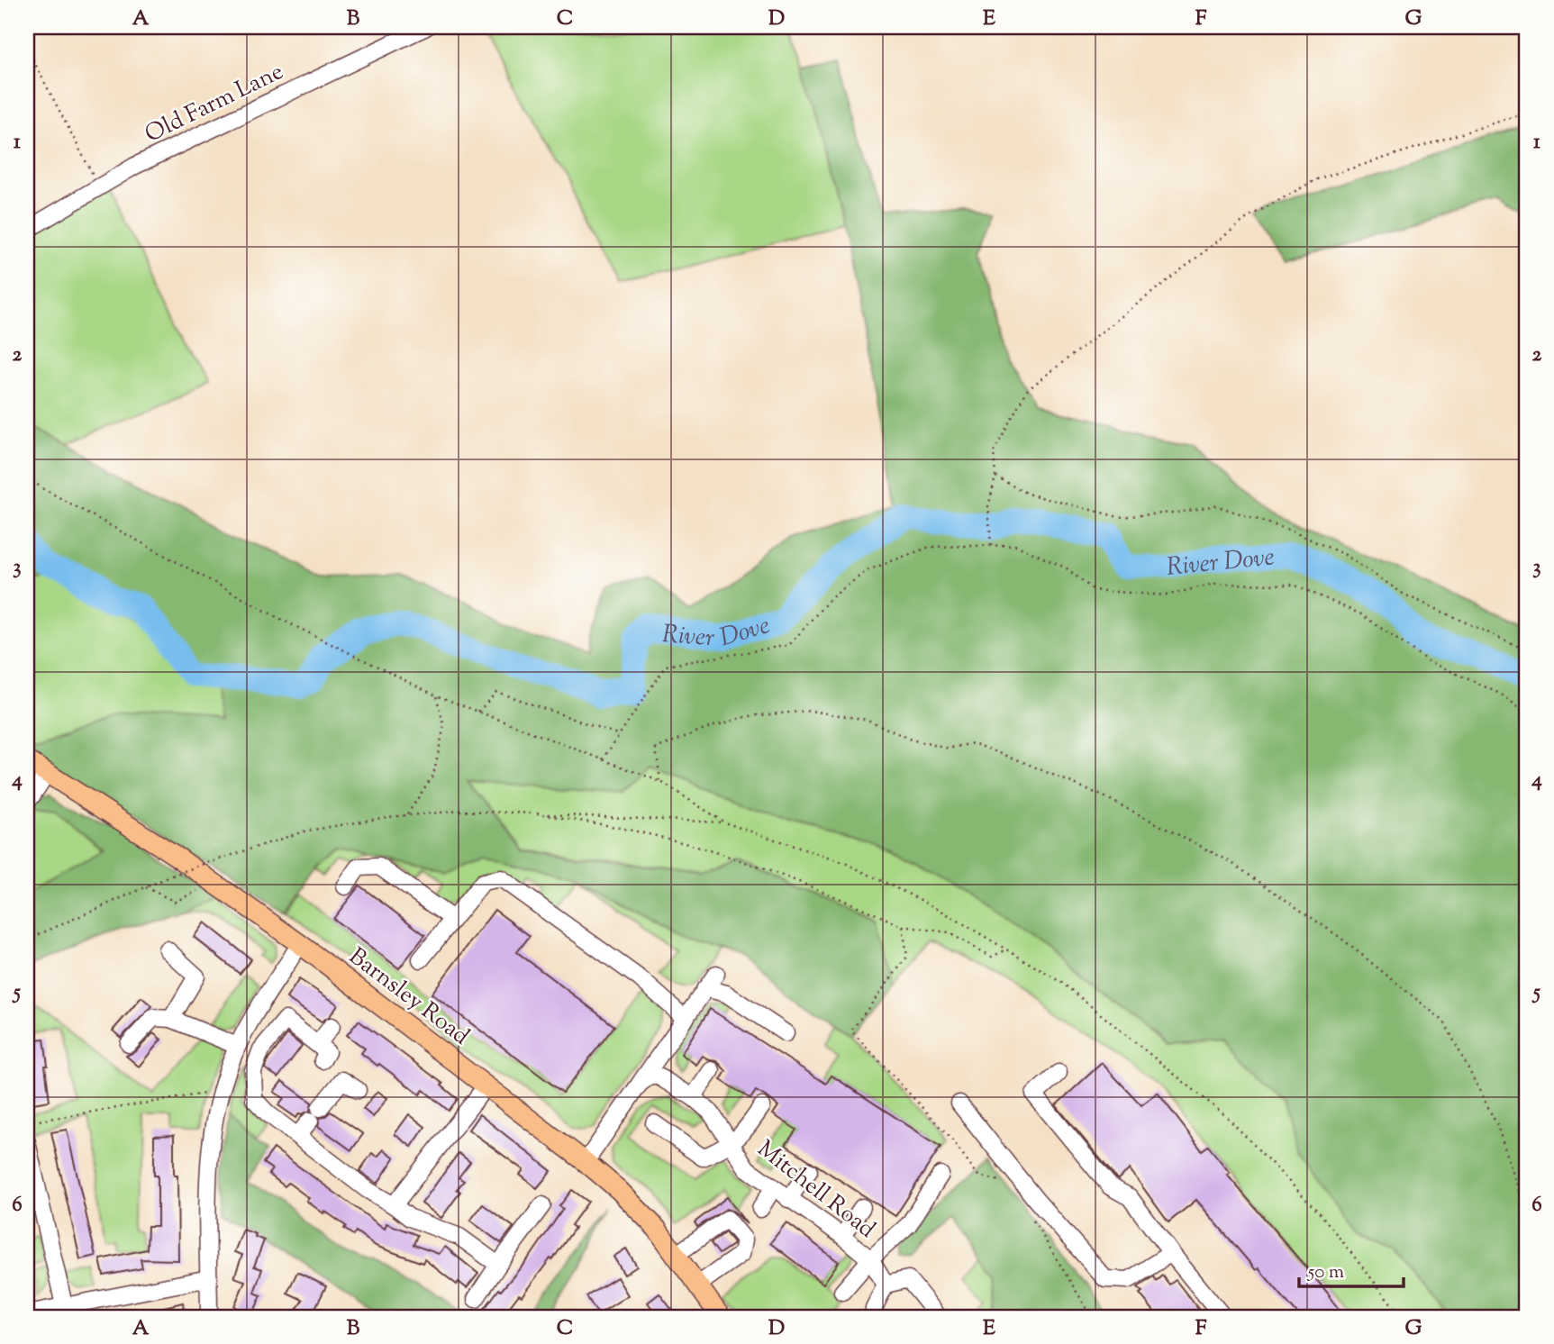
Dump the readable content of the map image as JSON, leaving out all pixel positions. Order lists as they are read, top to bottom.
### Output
{
  "streets": {
    "main road": ["Barnsley Road"],
    "street": ["Old Farm Lane", "Mitchell Road"]
  },
  "water": ["River Dove"],
  "scale_bar": "50 m",
  "grid": {
    "columns": [
      "A",
      "B",
      "C",
      "D",
      "E",
      "F",
      "G"
    ],
    "rows": [
      "1",
      "2",
      "3",
      "4",
      "5",
      "6"
    ]
  }
}
